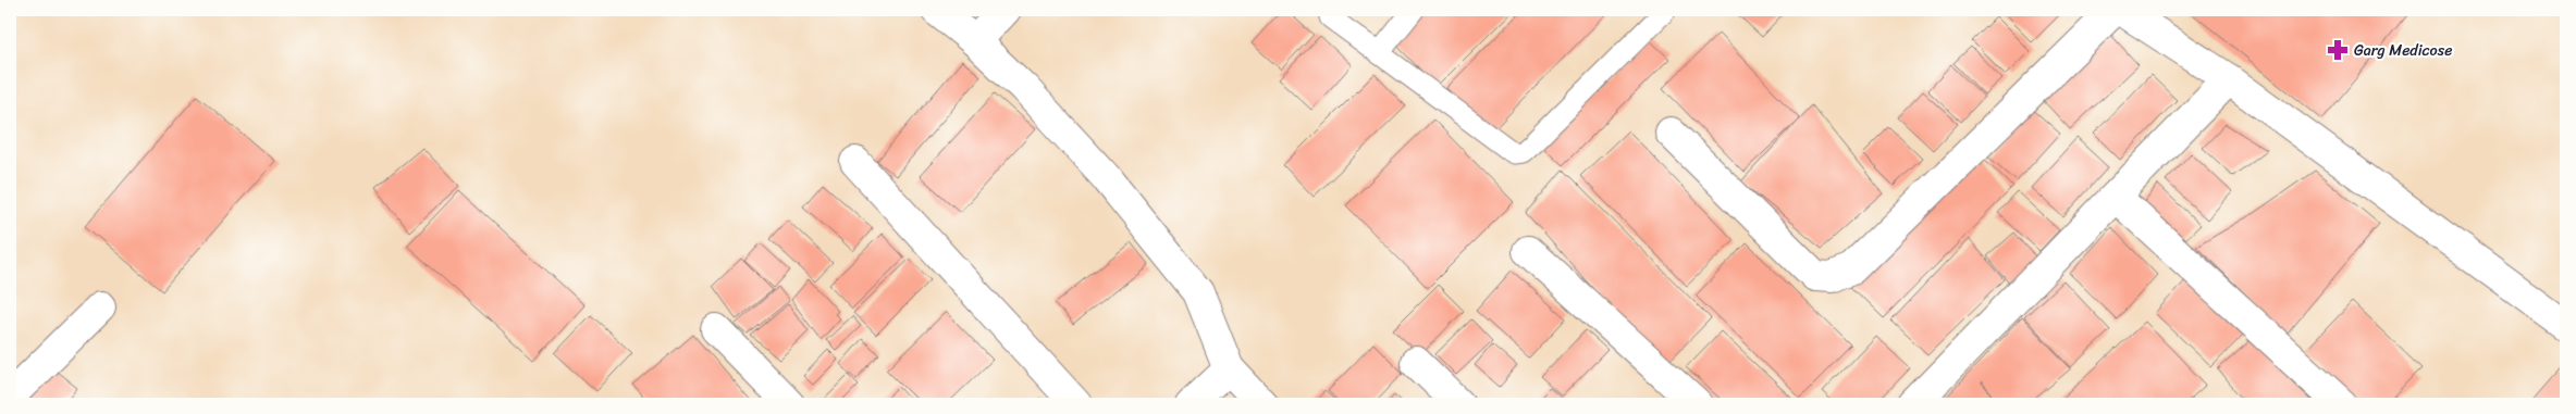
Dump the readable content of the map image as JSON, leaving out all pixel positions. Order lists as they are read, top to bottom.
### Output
{
  "places": {
    "pharmacy": ["Garg Medicose"]
  }
}
